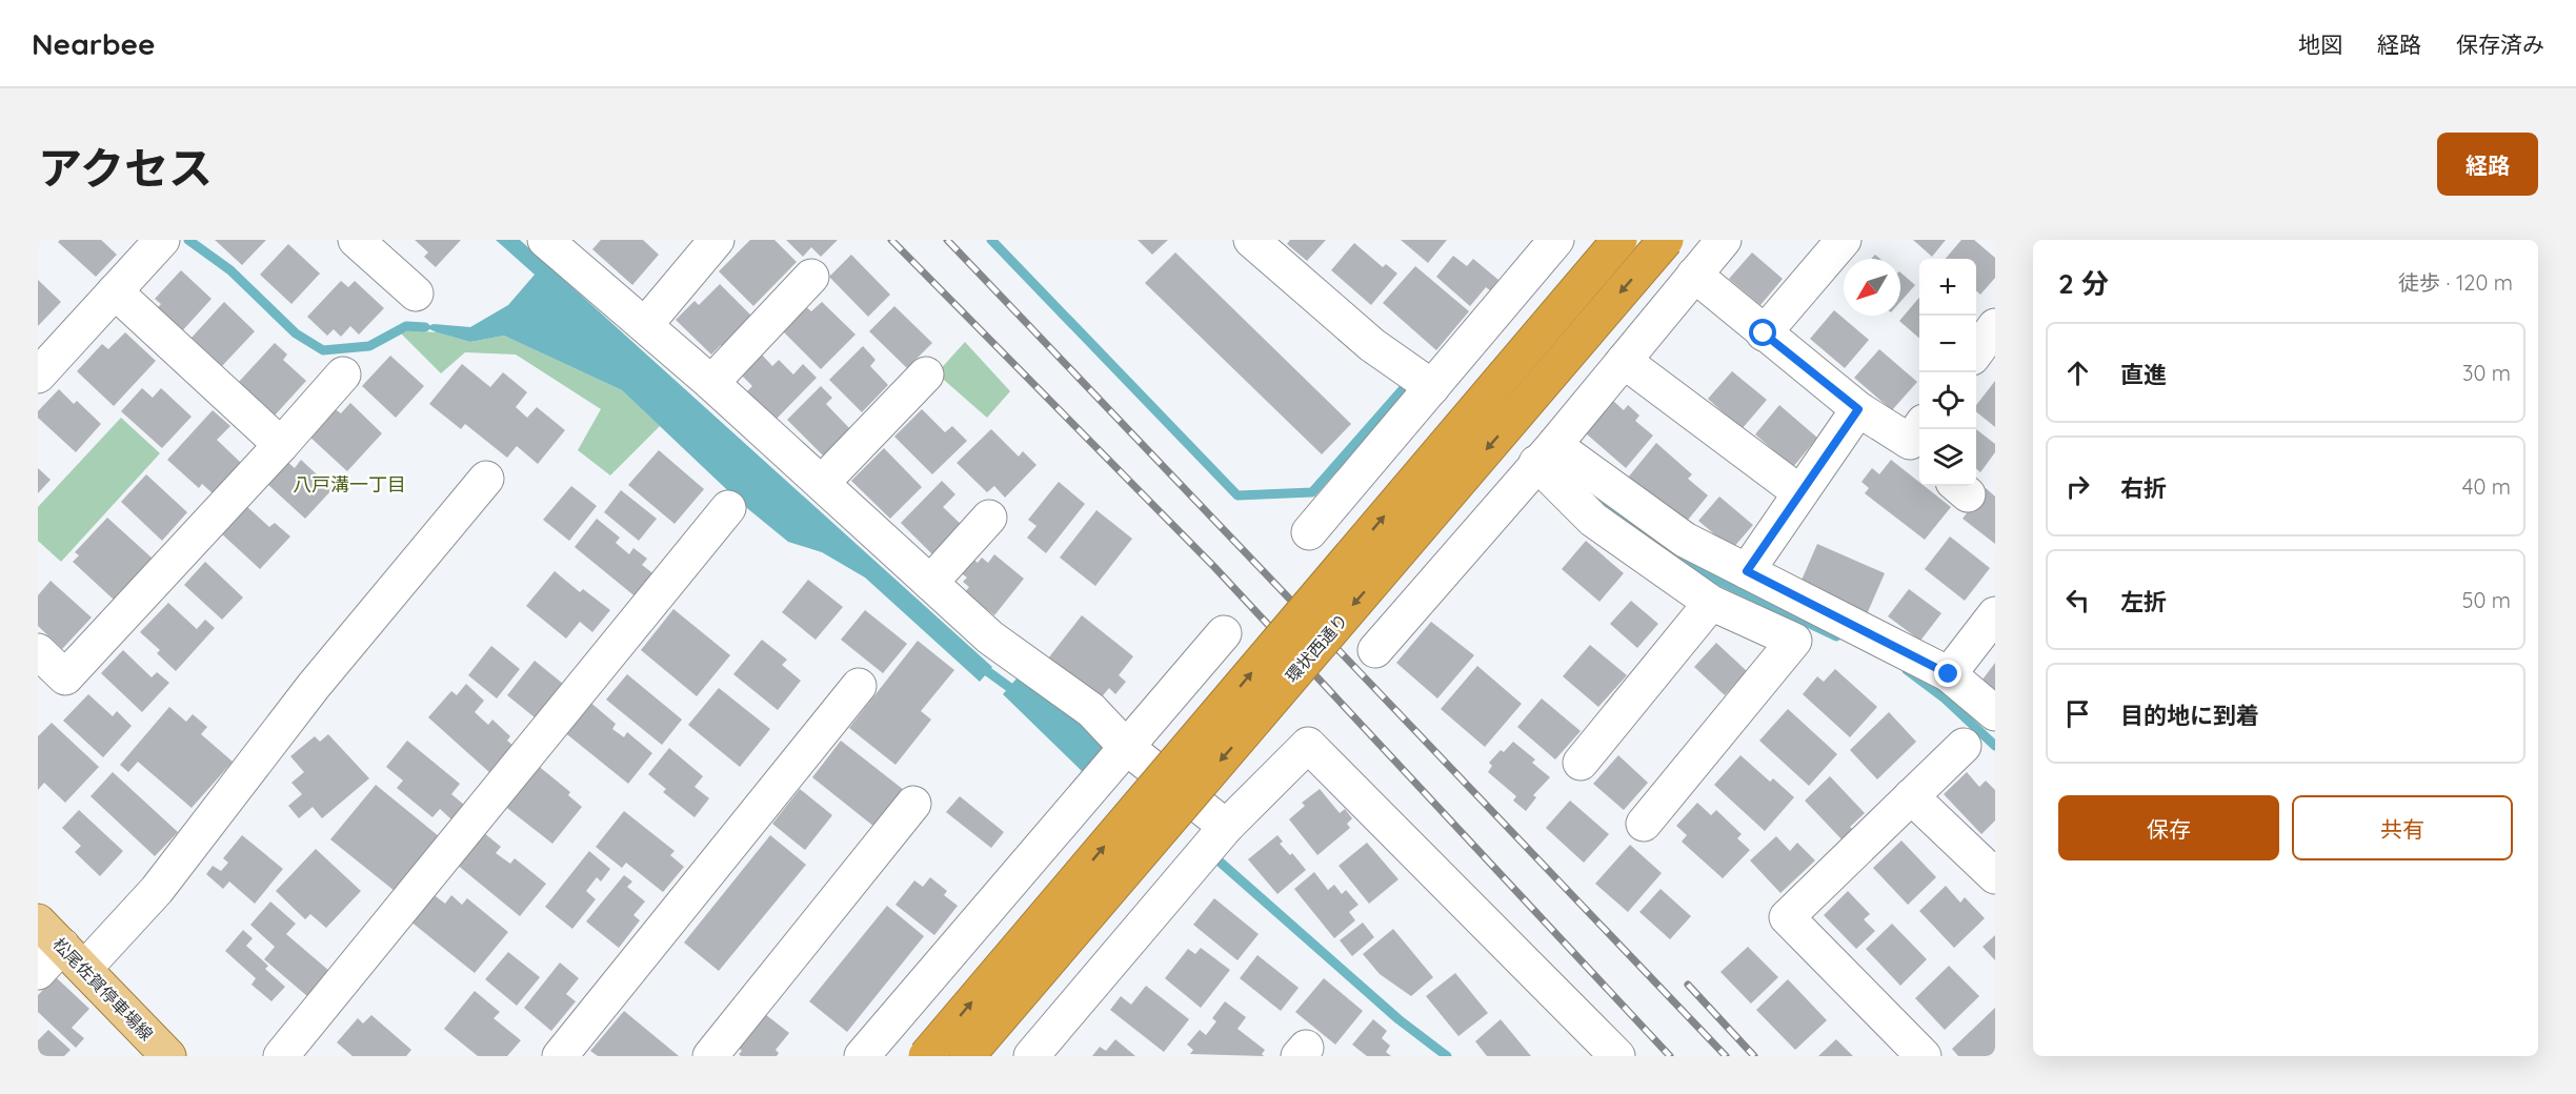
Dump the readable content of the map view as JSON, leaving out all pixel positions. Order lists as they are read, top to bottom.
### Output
{
  "streets": {
    "highway": ["環状西通り"],
    "main road": ["松尾佐賀停車場線"]
  },
  "districts": ["八戸溝一丁目"],
  "north": "bottom left",
  "page": {
    "header": "Nearbee",
    "nav": ["地図", "経路", "保存済み"],
    "title": "アクセス",
    "buttons": [
      "経路",
      ["保存", "共有"]
    ],
    "heading": ["2 分", "徒歩 · 120 m"],
    "map_buttons": ["+", "−"],
    "list": [
      ["直進", "30 m"],
      ["右折", "40 m"],
      ["左折", "50 m"],
      "目的地に到着"
    ]
  }
}
